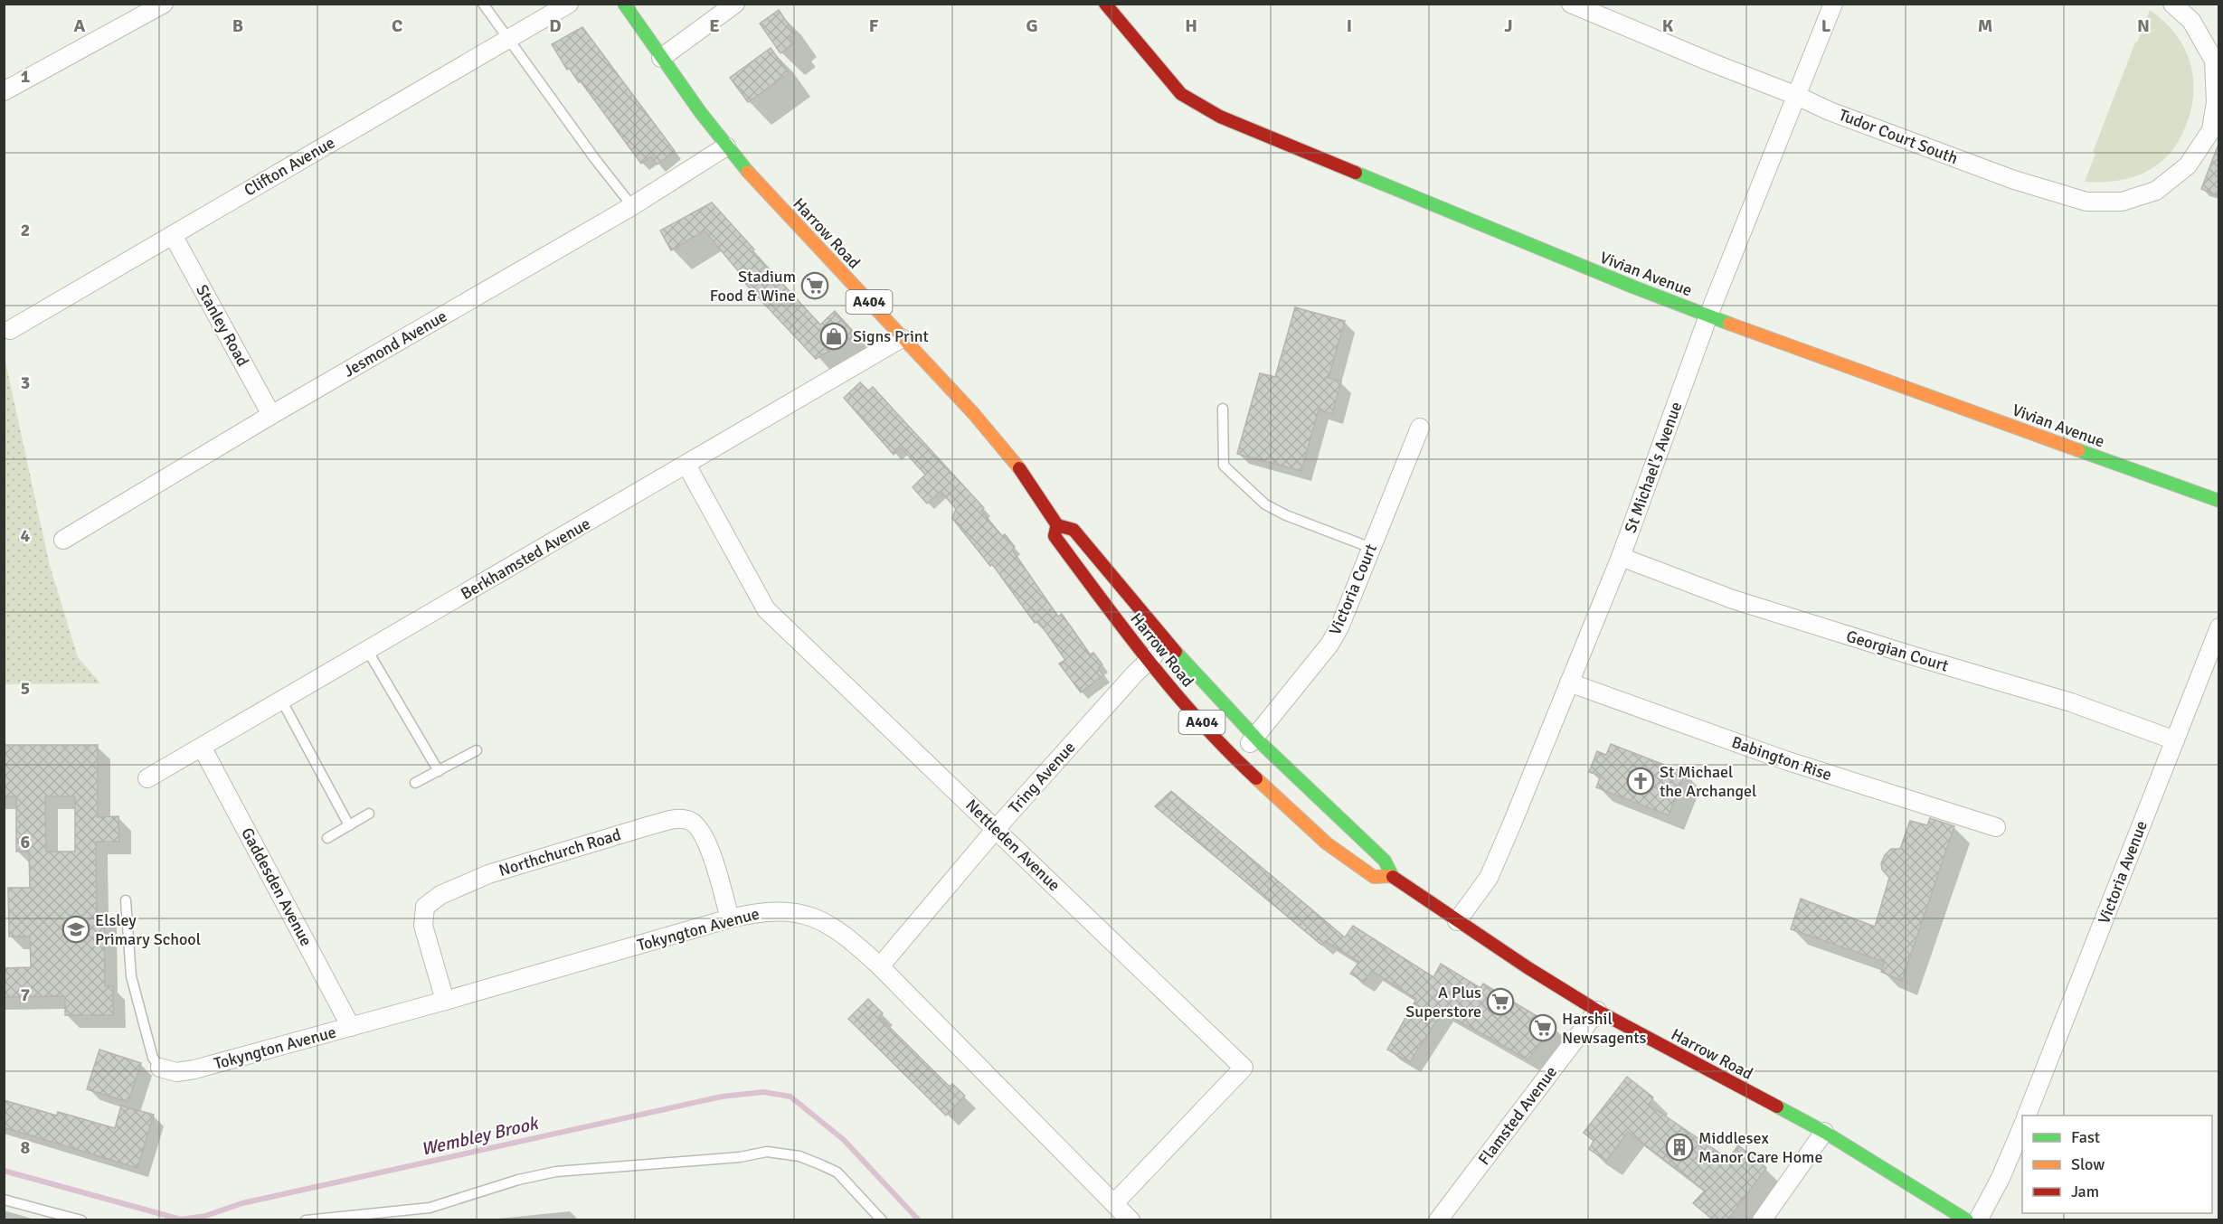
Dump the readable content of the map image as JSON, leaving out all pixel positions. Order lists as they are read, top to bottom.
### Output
{
  "streets": {
    "main road": ["Harrow Road", "Vivian Avenue", "A404"],
    "street": [
      "Tudor Court South",
      "Clifton Avenue",
      "Stanley Road",
      "Jesmond Avenue",
      "St Michael's Avenue",
      "Berkhamsted Avenue",
      "Victoria Court",
      "Georgian Court",
      "Babington Rise",
      "Tring Avenue",
      "Nettleden Avenue",
      "Northchurch Road",
      "Victoria Avenue",
      "Gaddesden Avenue",
      "Tokyngton Avenue",
      "Flamsted Avenue"
    ]
  },
  "crossings": [
    ["Tudor Court South", "St Michael's Avenue"],
    ["Clifton Avenue", "Stanley Road"],
    ["Harrow Road", "Jesmond Avenue"],
    ["Harrow Road", "St Michael's Avenue"],
    ["Harrow Road", "Berkhamsted Avenue"],
    ["Harrow Road", "Victoria Court"],
    ["Harrow Road", "Tring Avenue"],
    ["Harrow Road", "Flamsted Avenue"],
    ["Vivian Avenue", "St Michael's Avenue"],
    ["Stanley Road", "Jesmond Avenue"],
    ["St Michael's Avenue", "Georgian Court"],
    ["St Michael's Avenue", "Babington Rise"],
    ["Berkhamsted Avenue", "Nettleden Avenue"],
    ["Berkhamsted Avenue", "Gaddesden Avenue"],
    ["Georgian Court", "Victoria Avenue"],
    ["Tring Avenue", "Nettleden Avenue"],
    ["Tring Avenue", "Tokyngton Avenue"],
    ["Nettleden Avenue", "Tokyngton Avenue"],
    ["Northchurch Road", "Tokyngton Avenue"],
    ["Gaddesden Avenue", "Tokyngton Avenue"]
  ],
  "water": ["Wembley Brook"],
  "places": {
    "supermarket": ["Stadium Food & Wine", "A Plus Superstore", "Harshil Newsagents"],
    "shop": ["Signs Print"],
    "church": ["St Michael the Archangel"],
    "school or university": ["Elsley Primary School"],
    "building": ["Middlesex Manor Care Home"]
  },
  "legend": ["Fast", "Slow", "Jam"],
  "grid": {
    "columns": [
      "A",
      "B",
      "C",
      "D",
      "E",
      "F",
      "G",
      "H",
      "I",
      "J",
      "K",
      "L",
      "M",
      "N"
    ],
    "rows": [
      "1",
      "2",
      "3",
      "4",
      "5",
      "6",
      "7",
      "8"
    ]
  }
}
